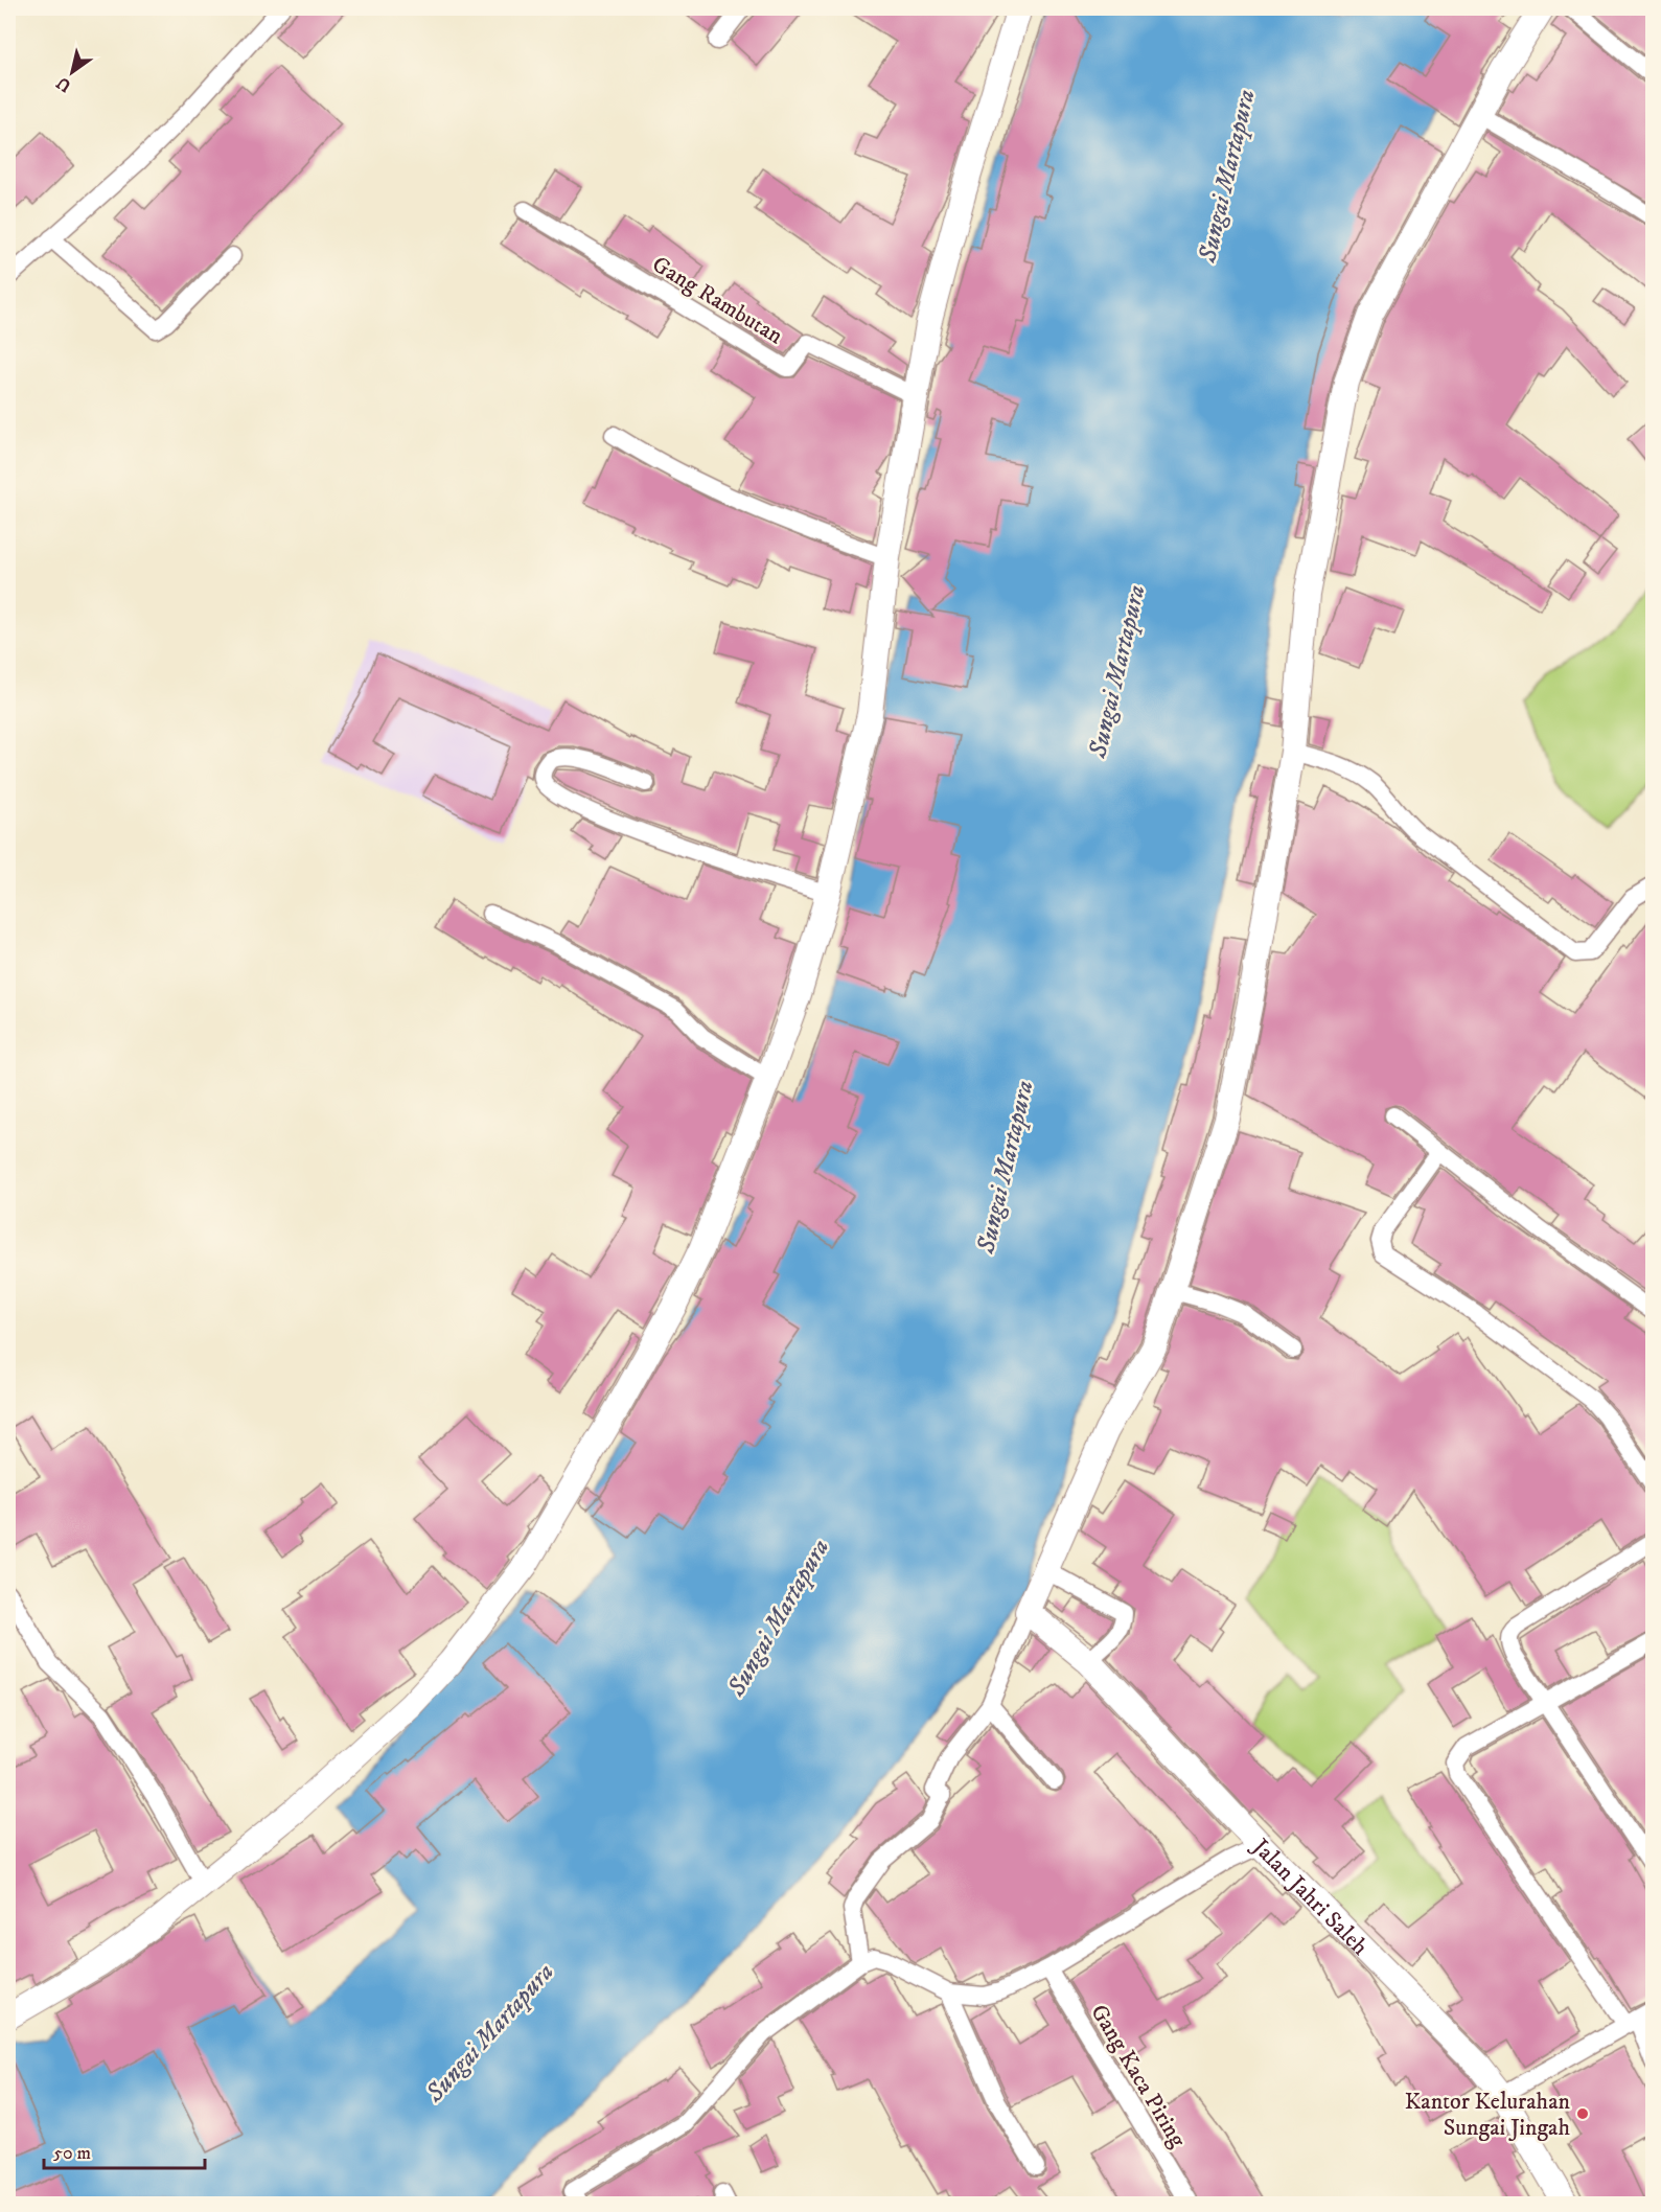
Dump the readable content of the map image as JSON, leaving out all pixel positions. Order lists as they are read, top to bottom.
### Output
{
  "streets": {
    "street": ["Gang Rambutan", "Jalan Jahri Saleh", "Gang Kaca Piring"]
  },
  "water": ["Sungai Martapura"],
  "places": ["Kantor Kelurahan Sungai Jingah"],
  "scale_bar": "50 m",
  "north": "bottom left"
}
